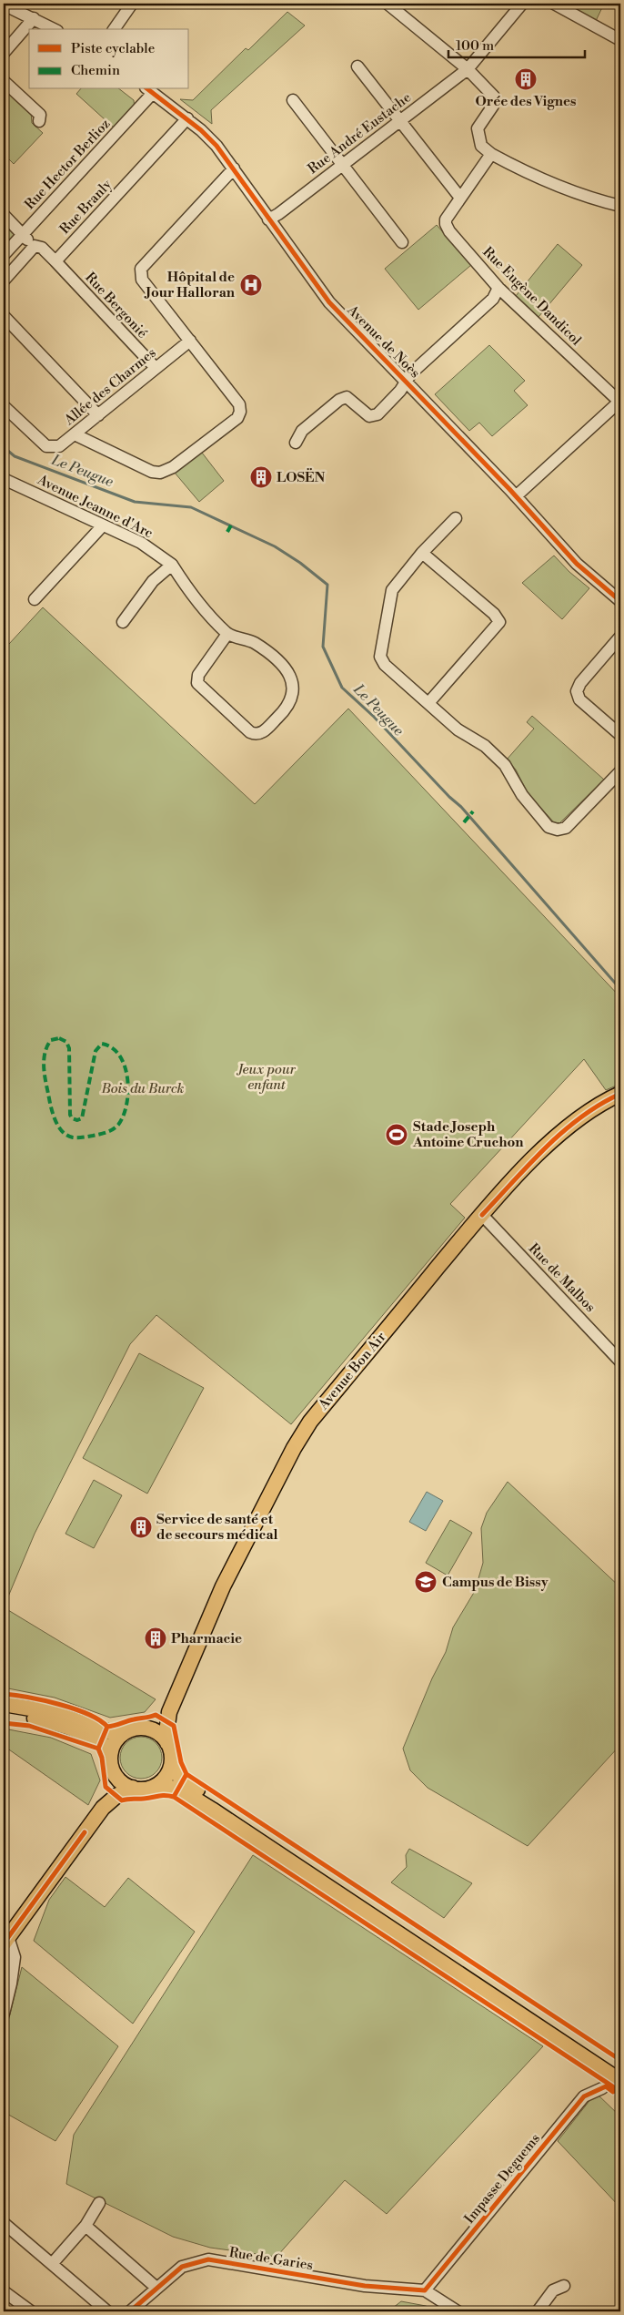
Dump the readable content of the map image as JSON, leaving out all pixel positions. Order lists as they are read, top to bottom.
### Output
{
  "streets": {
    "main road": ["Avenue Bon Air"],
    "street": [
      "Rue André Eustache",
      "Rue Hector Berlioz",
      "Rue Branly",
      "Rue Eugène Dandicol",
      "Rue Bergonié",
      "Avenue de Noès",
      "Allée des Charmes",
      "Avenue Jeanne d'Arc",
      "Rue de Malbos",
      "Impasse Deguems",
      "Rue de Garies"
    ]
  },
  "crossings": [
    ["Rue André Eustache", "Avenue de Noès"],
    ["Rue Hector Berlioz", "Avenue de Noès"],
    ["Rue Branly", "Rue Bergonié"],
    ["Rue Branly", "Avenue de Noès"],
    ["Rue Bergonié", "Allée des Charmes"],
    ["Rue de Malbos", "Avenue Bon Air"],
    ["Impasse Deguems", "Rue de Garies"]
  ],
  "water": ["Le Peugue"],
  "parks": ["Jeux pour enfant", "Bois du Burck"],
  "places": {
    "building": [
      "Orée des Vignes",
      "LOSËN",
      "Service de santé et de secours médical",
      "Pharmacie"
    ],
    "hospital": ["Hôpital de Jour Halloran"],
    "sports": ["Stade Joseph Antoine Cruchon"],
    "school or university": ["Campus de Bissy"]
  },
  "legend": ["Piste cyclable", "Chemin"],
  "scale_bar": "100 m"
}
